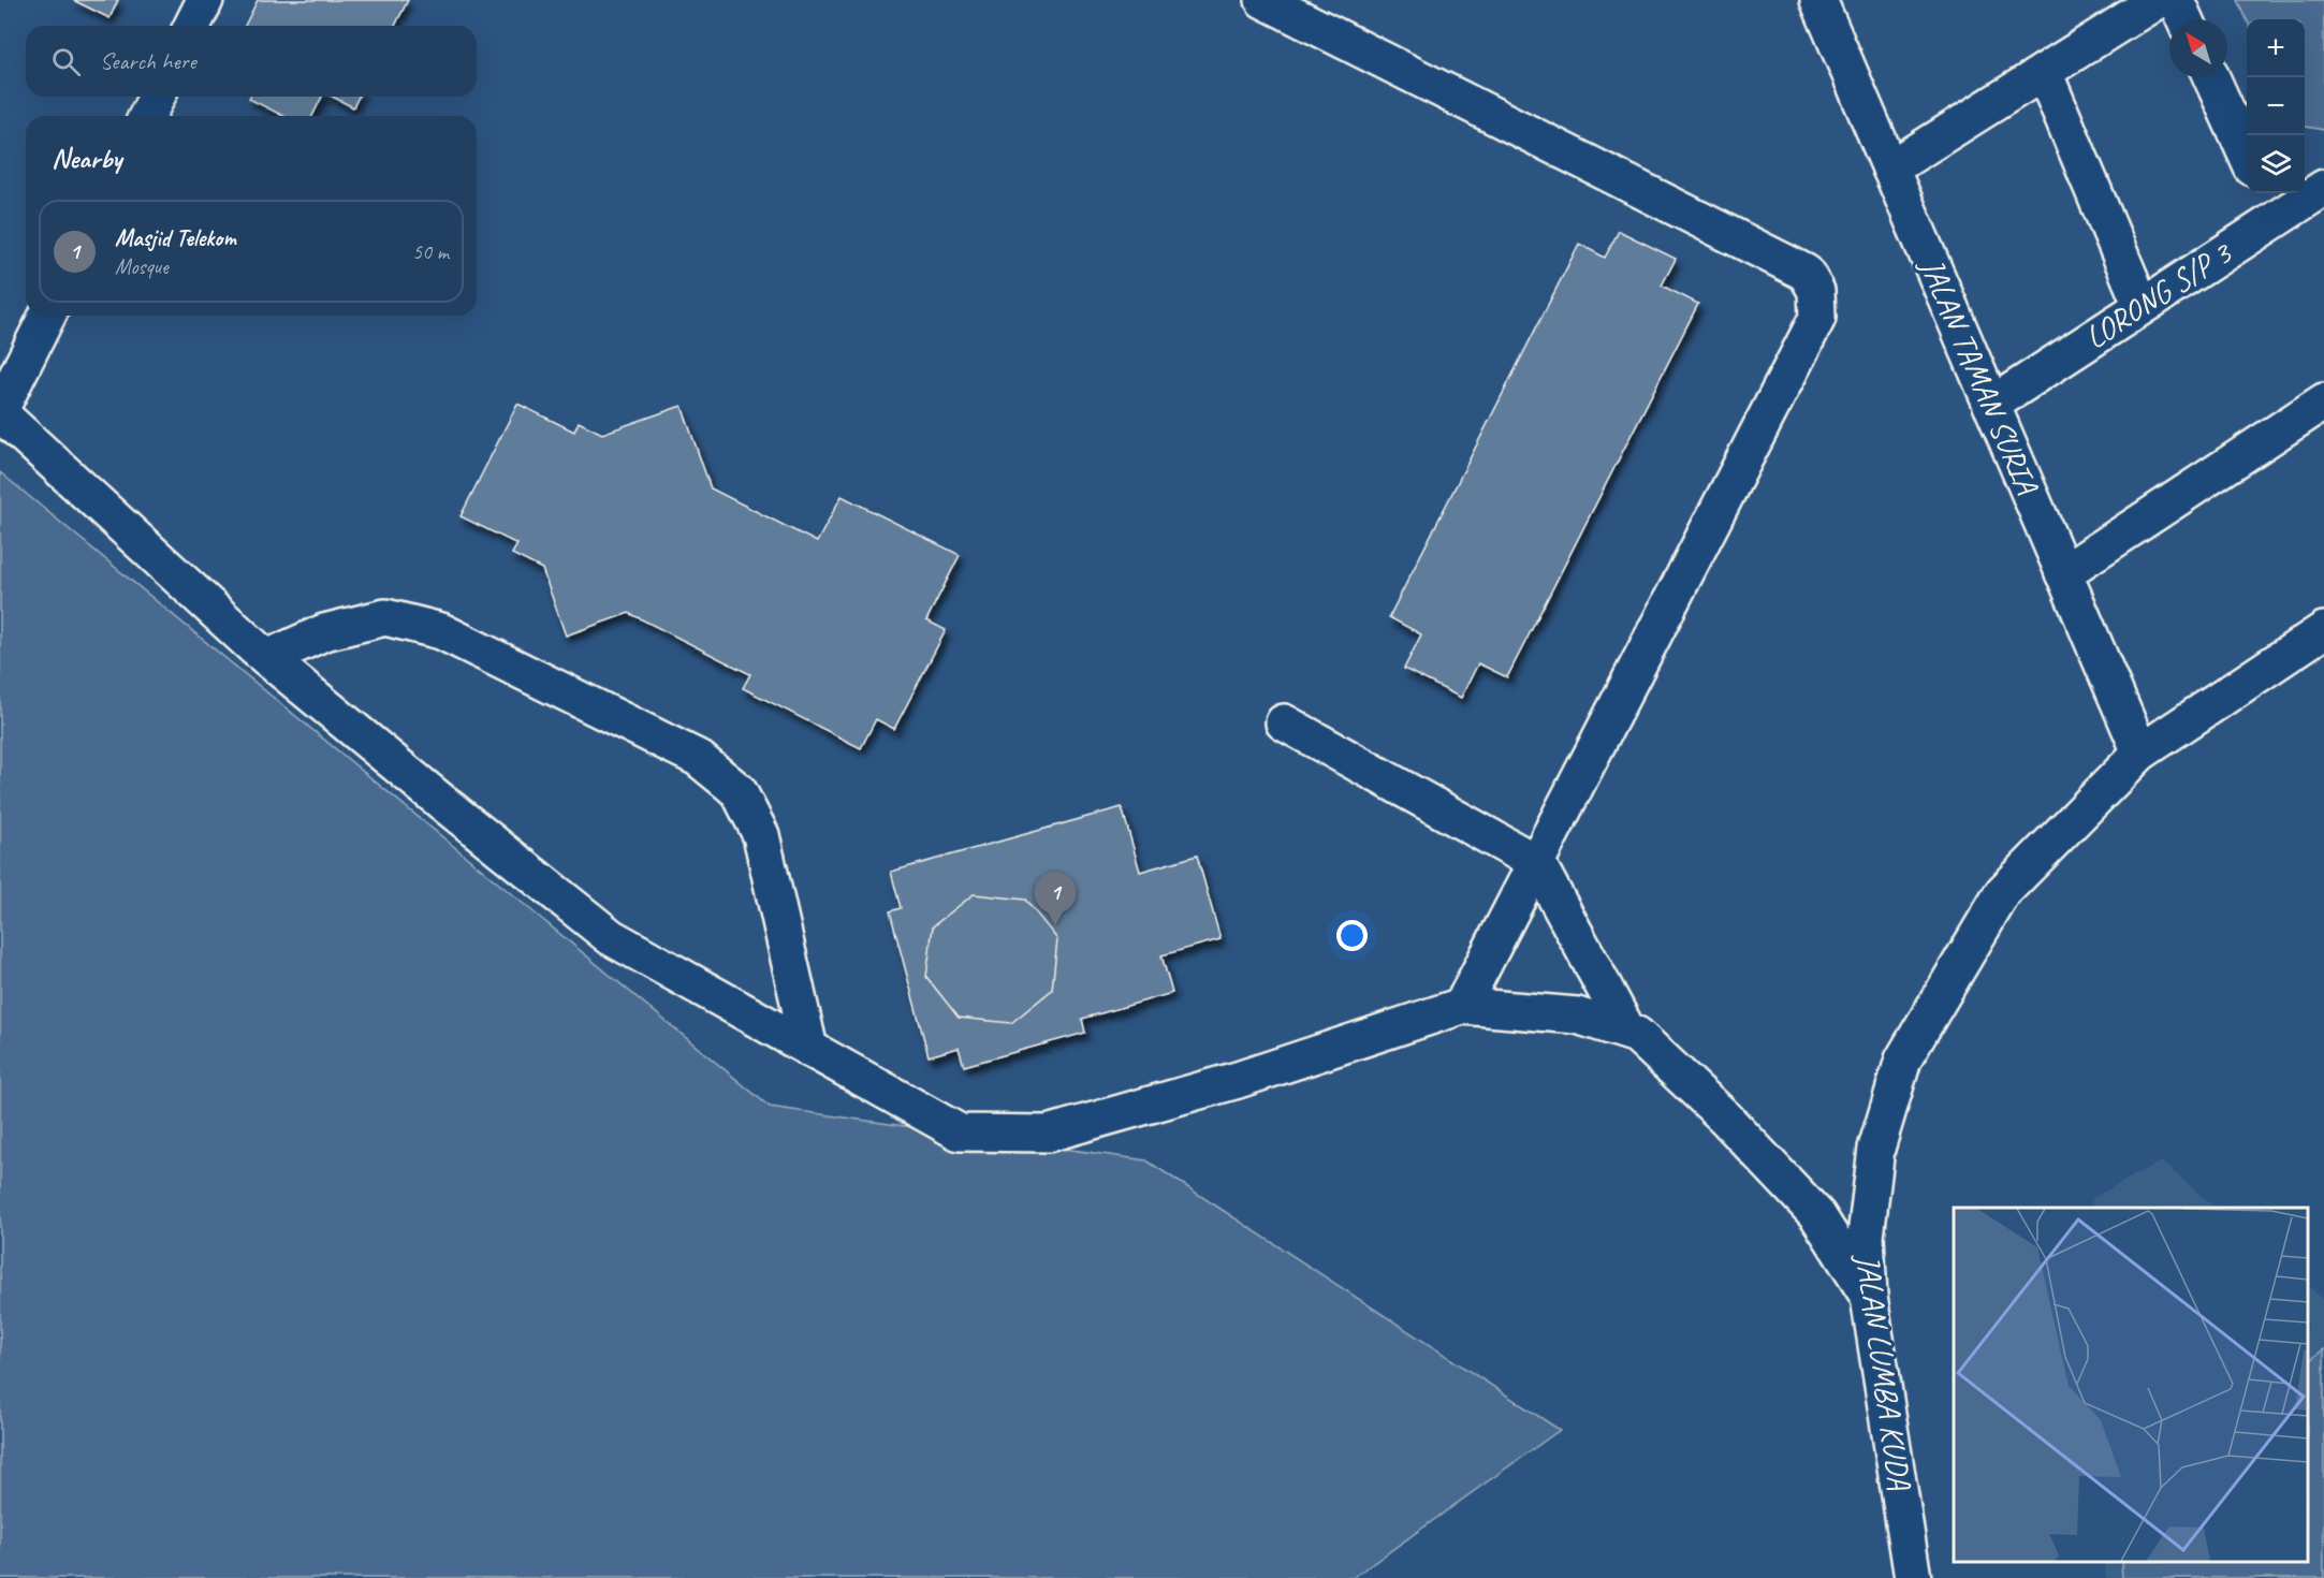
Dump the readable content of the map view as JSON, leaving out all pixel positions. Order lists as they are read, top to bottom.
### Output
{
  "streets": {
    "street": ["LORONG S/P 3", "JALAN TAMAN SURIA", "JALAN LUMBA KUDA"]
  },
  "crossings": [
    ["LORONG S/P 3", "JALAN TAMAN SURIA"],
    ["JALAN TAMAN SURIA", "JALAN LUMBA KUDA"]
  ],
  "north": "top left",
  "page": {
    "map_buttons": ["+", "−"],
    "search": "Search here",
    "heading": "Nearby",
    "list": [
      {
        "mark": "1",
        "name": "Masjid Telekom",
        "note": "Mosque",
        "value": "50 m"
      }
    ],
    "pins": "1"
  }
}
